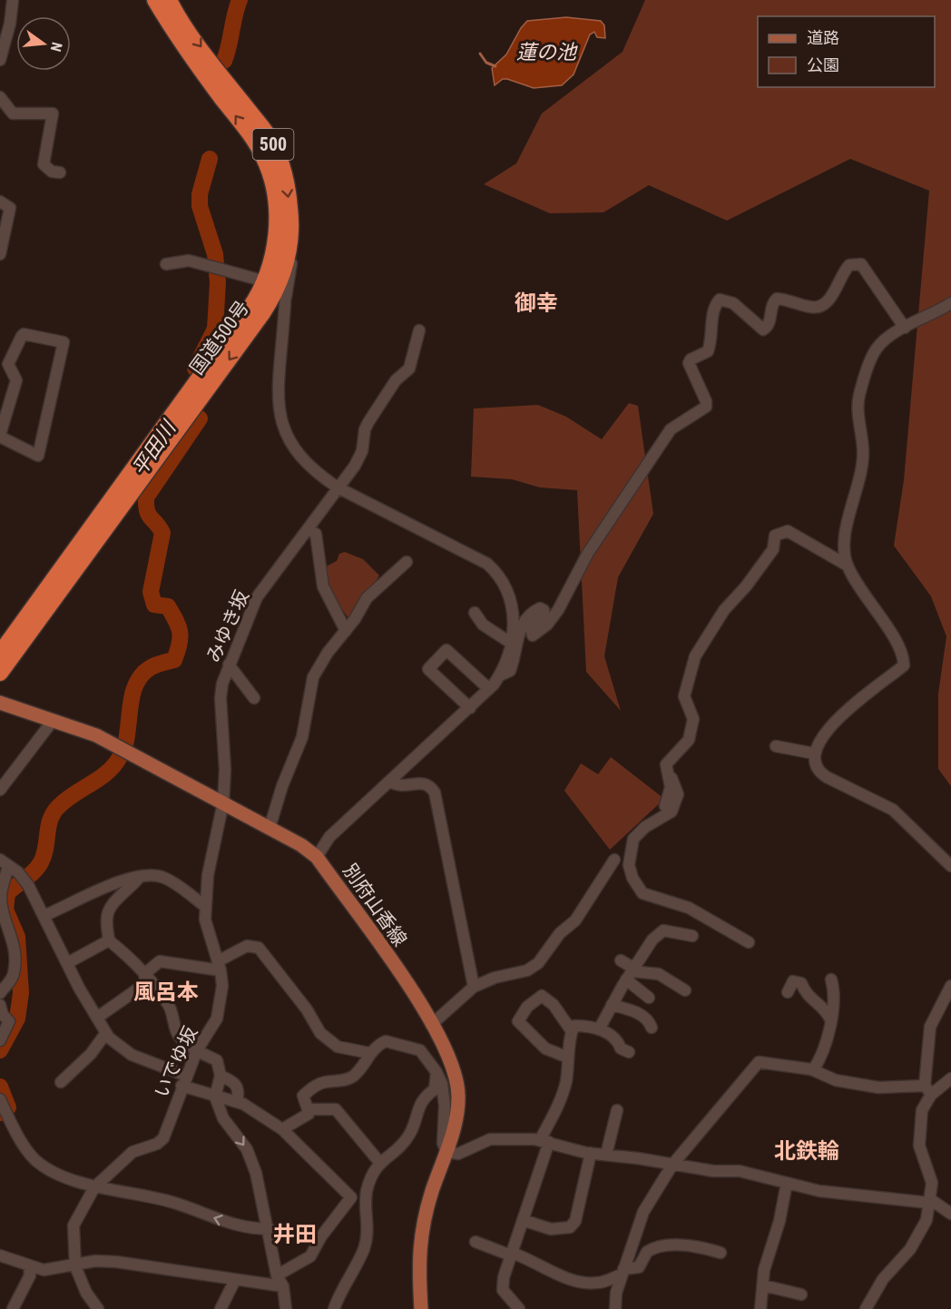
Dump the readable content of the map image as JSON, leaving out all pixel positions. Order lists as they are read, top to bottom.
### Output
{
  "streets": {
    "highway": ["500", "国道500号"],
    "main road": ["別府山香線"],
    "street": ["みゆき坂", "いでゆ坂"]
  },
  "crossings": [
    ["みゆき坂", "別府山香線"],
    ["みゆき坂", "いでゆ坂"],
    ["別府山香線", "いでゆ坂"]
  ],
  "districts": [
    "御幸",
    "風呂本",
    "北鉄輪",
    "井田"
  ],
  "water": ["蓮の池", "平田川"],
  "legend": ["道路", "公園"],
  "north": "right"
}
